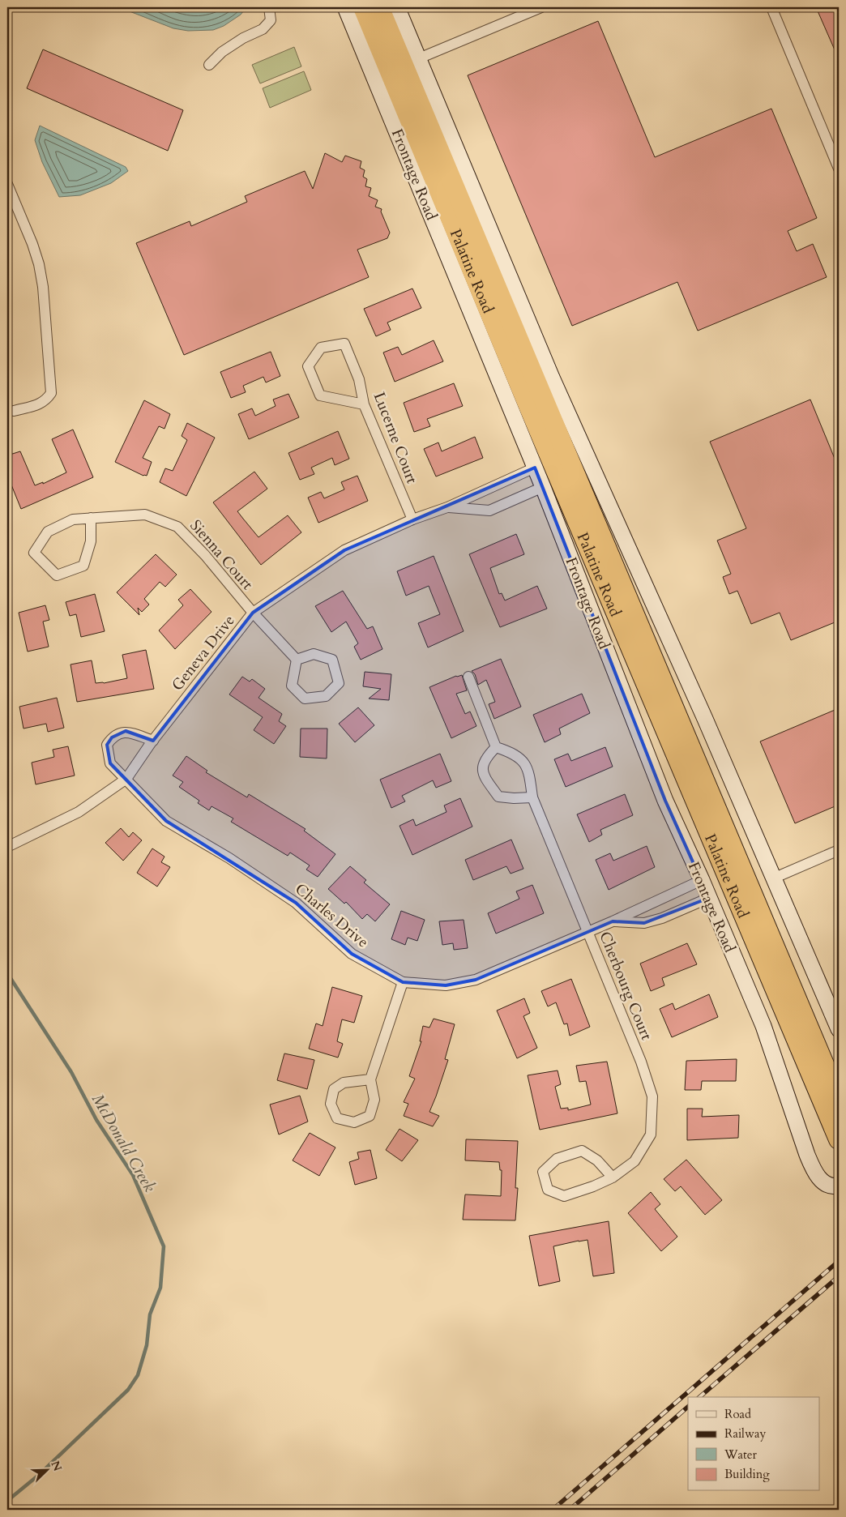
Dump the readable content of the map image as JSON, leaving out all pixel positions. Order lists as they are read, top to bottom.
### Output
{
  "streets": {
    "highway": ["Palatine Road"],
    "street": [
      "Frontage Road",
      "Lucerne Court",
      "Sienna Court",
      "Geneva Drive",
      "Charles Drive",
      "Cherbourg Court"
    ]
  },
  "crossings": [
    ["Frontage Road", "Geneva Drive"],
    ["Frontage Road", "Charles Drive"],
    ["Lucerne Court", "Geneva Drive"],
    ["Sienna Court", "Geneva Drive"],
    ["Geneva Drive", "Charles Drive"],
    ["Charles Drive", "Cherbourg Court"]
  ],
  "water": ["McDonald Creek"],
  "legend": [
    "Road",
    "Railway",
    "Water",
    "Building"
  ],
  "north": "top right"
}
